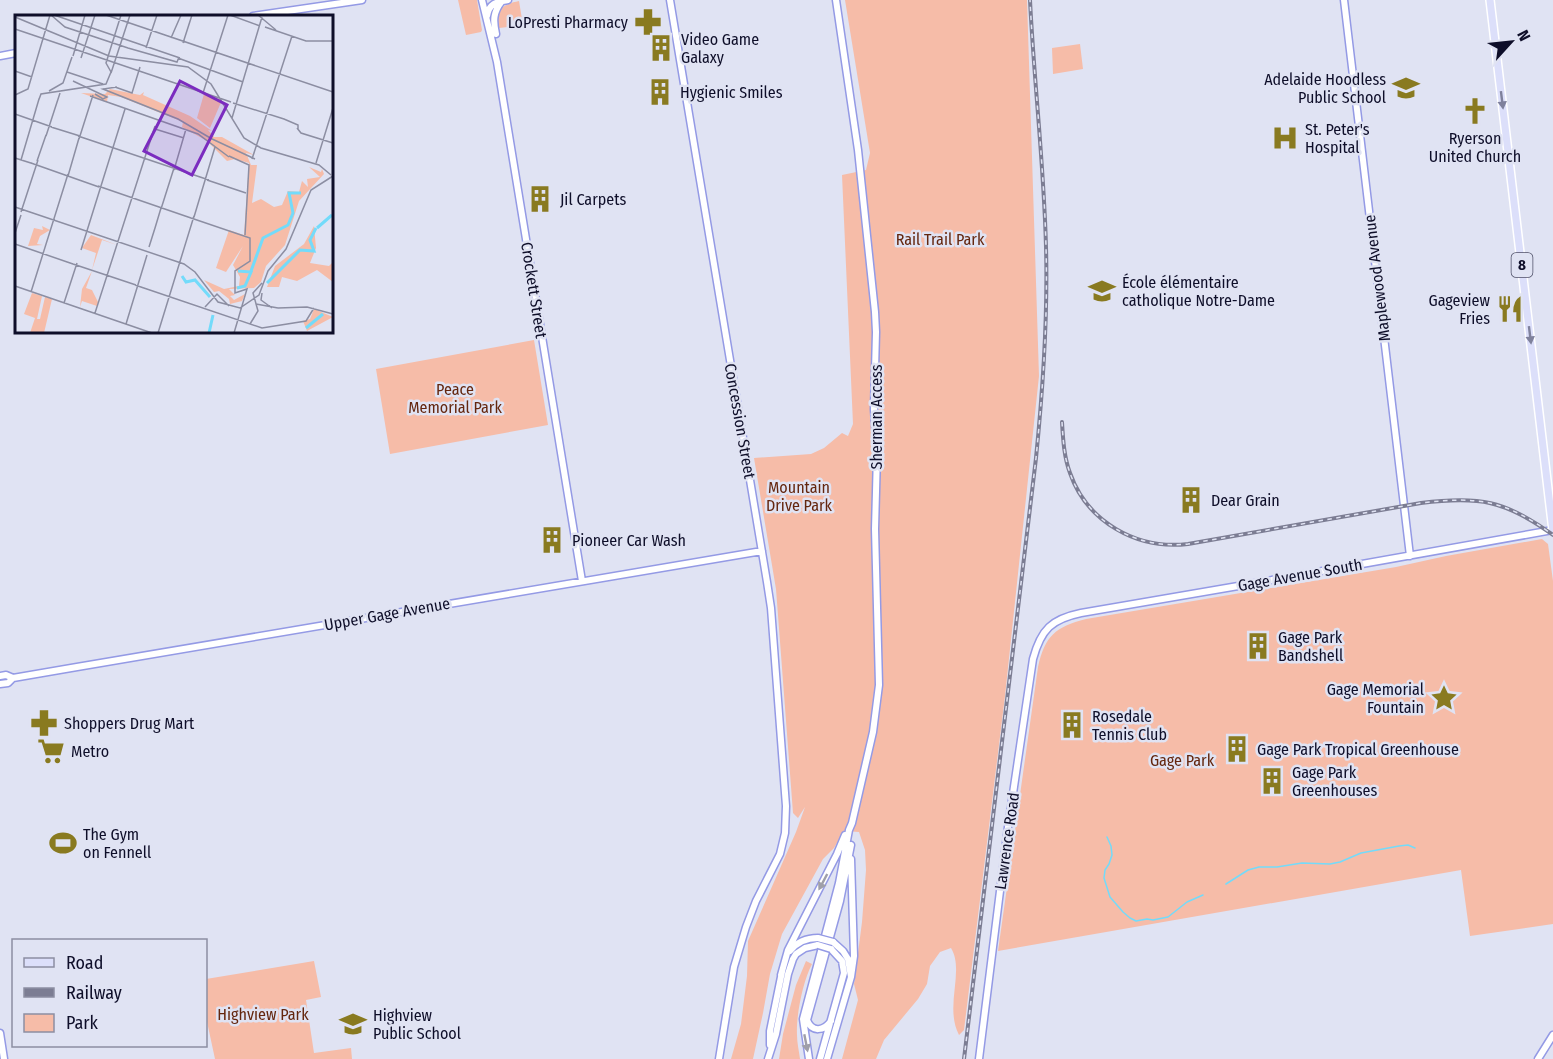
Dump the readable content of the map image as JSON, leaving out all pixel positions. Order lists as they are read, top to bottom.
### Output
{
  "streets": {
    "main road": [
      "8",
      "Maplewood Avenue",
      "Crockett Street",
      "Sherman Access",
      "Concession Street",
      "Gage Avenue South",
      "Upper Gage Avenue",
      "Lawrence Road"
    ]
  },
  "crossings": [
    ["8", "Gage Avenue South"],
    ["Maplewood Avenue", "Gage Avenue South"],
    ["Crockett Street", "Upper Gage Avenue"],
    ["Concession Street", "Upper Gage Avenue"],
    ["Gage Avenue South", "Lawrence Road"]
  ],
  "parks": [
    "Rail Trail Park",
    "Peace Memorial Park",
    "Mountain Drive Park",
    "Gage Park",
    "Highview Park"
  ],
  "places": {
    "pharmacy": ["LoPresti Pharmacy", "Shoppers Drug Mart"],
    "building": [
      "Video Game Galaxy",
      "Hygienic Smiles",
      "Jil Carpets",
      "Dear Grain",
      "Pioneer Car Wash",
      "Gage Park Bandshell",
      "Rosedale Tennis Club",
      "Gage Park Tropical Greenhouse",
      "Gage Park Greenhouses"
    ],
    "school or university": ["Adelaide Hoodless Public School", "École élémentaire catholique Notre-Dame", "Highview Public School"],
    "church": ["Ryerson United Church"],
    "hospital": ["St. Peter's Hospital"],
    "restaurant": ["Gageview Fries"],
    "place": ["Gage Memorial Fountain"],
    "supermarket": ["Metro"],
    "sports": ["The Gym on Fennell"]
  },
  "legend": ["Road", "Railway", "Park"],
  "north": "top right"
}
